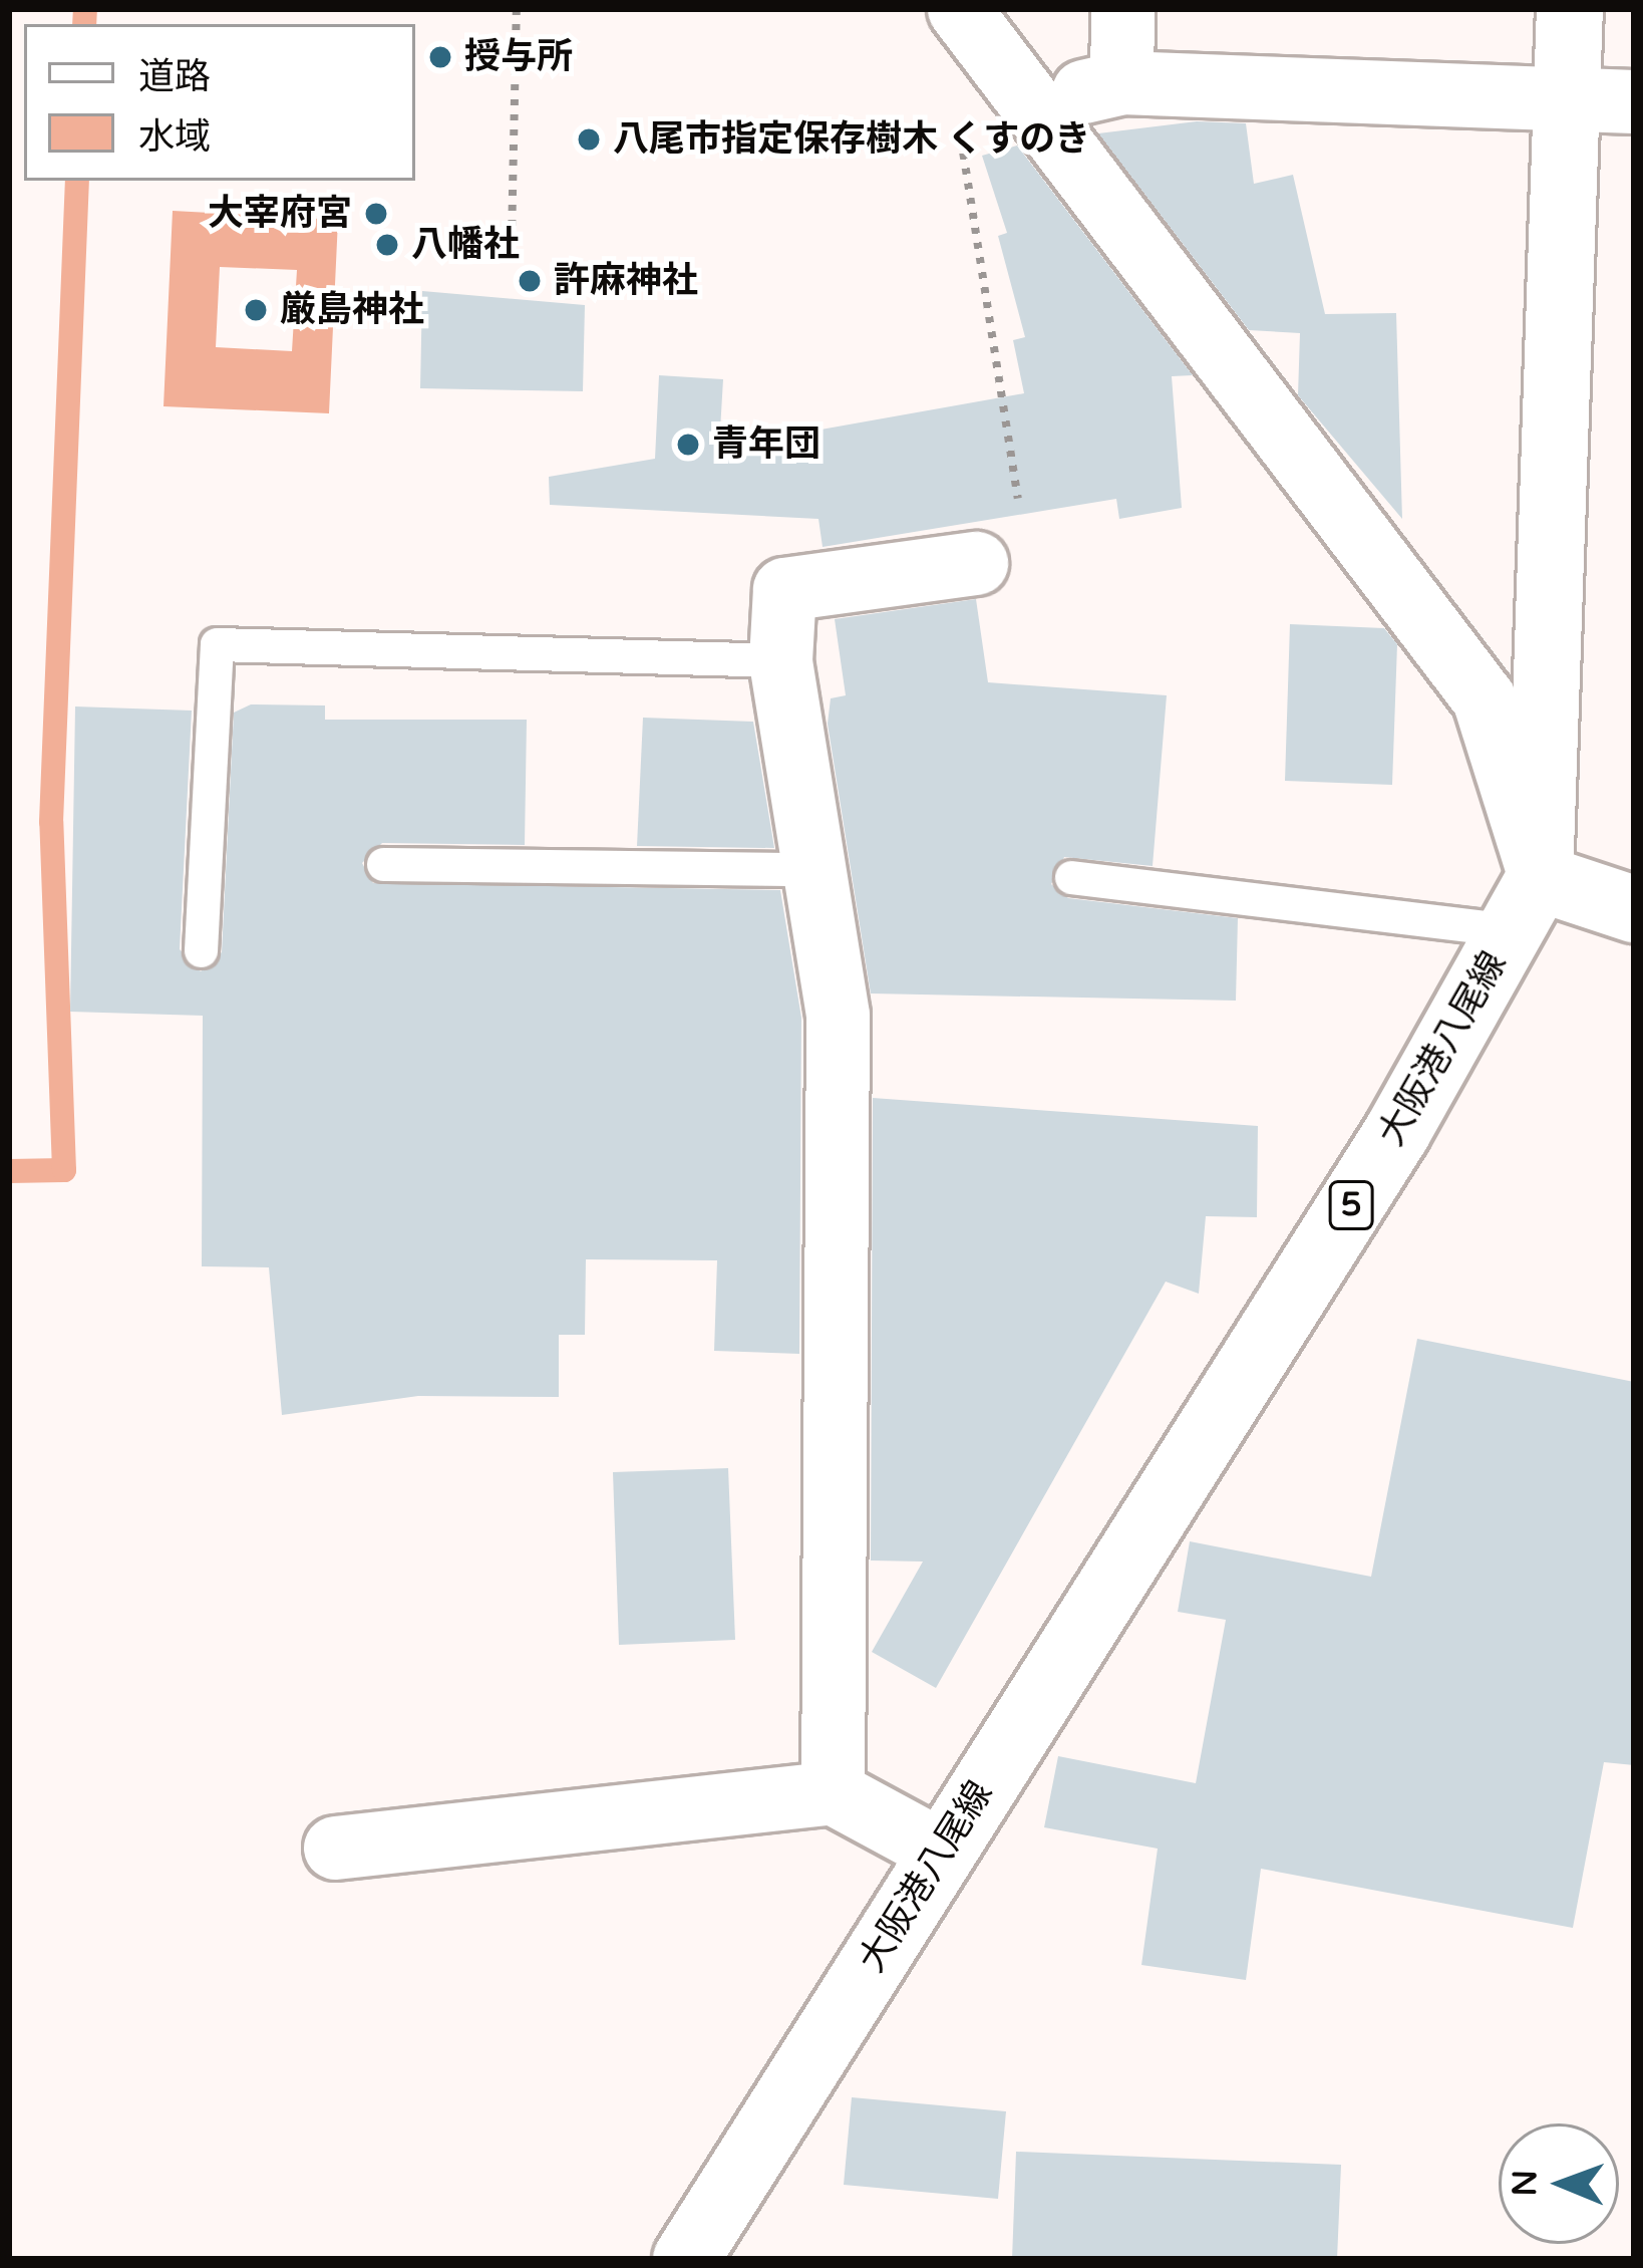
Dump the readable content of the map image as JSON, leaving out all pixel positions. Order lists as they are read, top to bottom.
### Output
{
  "streets": {
    "main road": ["大阪港八尾線", "5"]
  },
  "places": [
    "授与所",
    "八尾市指定保存樹木 くすのき",
    "大宰府宮",
    "八幡社",
    "許麻神社",
    "厳島神社",
    "青年団"
  ],
  "legend": ["道路", "水域"],
  "north": "left"
}
